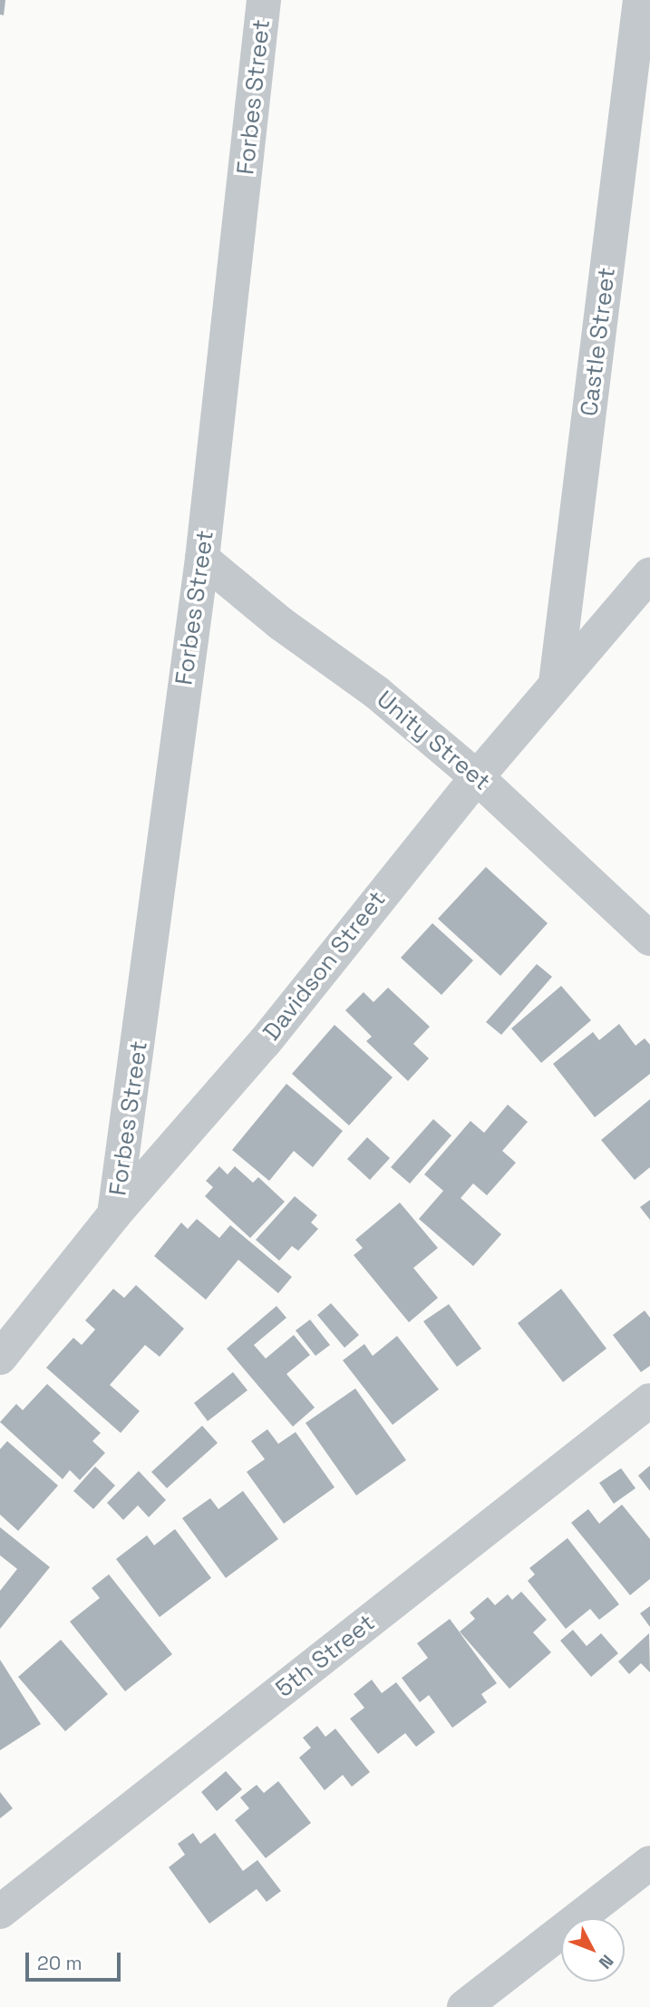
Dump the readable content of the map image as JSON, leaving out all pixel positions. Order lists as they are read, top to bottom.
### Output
{
  "streets": {
    "street": [
      "Forbes Street",
      "Castle Street",
      "Unity Street",
      "Davidson Street",
      "5th Street"
    ]
  },
  "crossings": [
    ["Forbes Street", "Unity Street"],
    ["Forbes Street", "Davidson Street"],
    ["Castle Street", "Davidson Street"],
    ["Unity Street", "Davidson Street"]
  ],
  "scale_bar": "20 m",
  "north": "bottom right"
}
